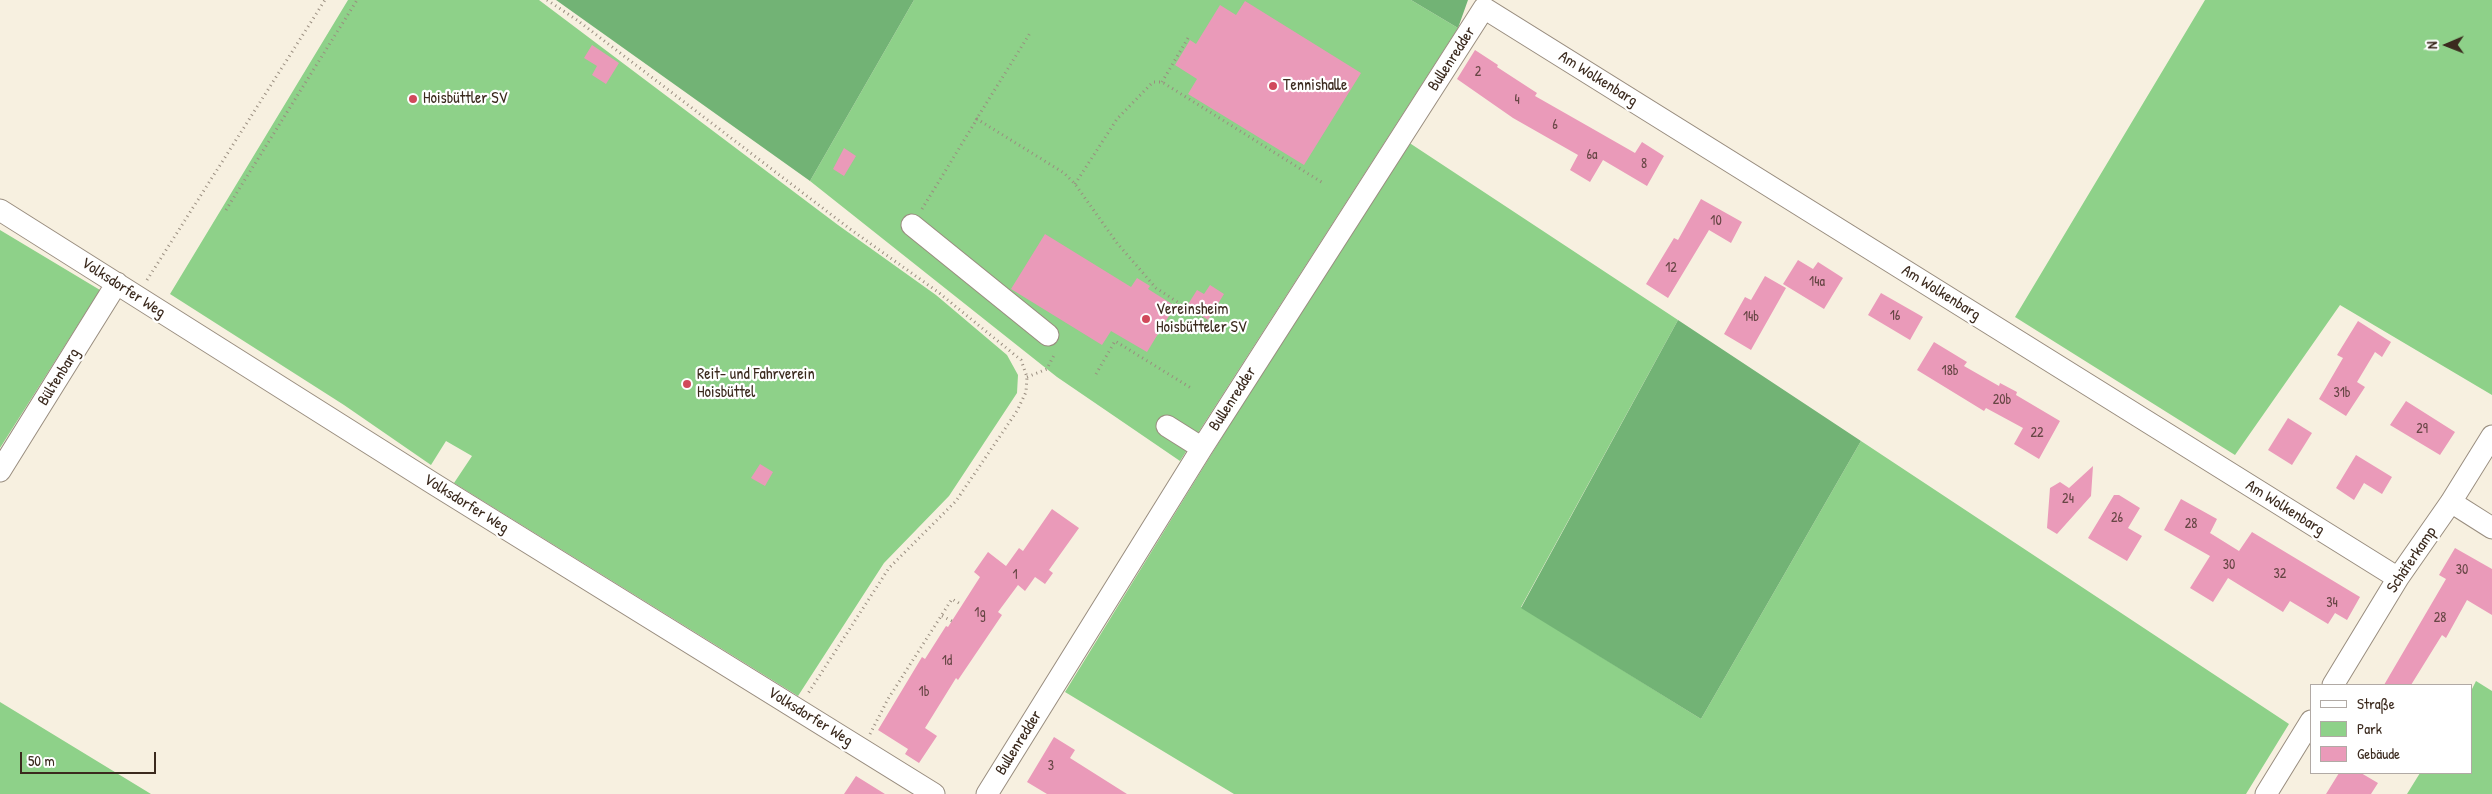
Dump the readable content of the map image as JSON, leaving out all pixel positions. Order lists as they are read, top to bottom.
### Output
{
  "streets": {
    "street": [
      "Bullenredder",
      "Am Wolkenbarg",
      "Volksdorfer Weg",
      "Bültenbarg",
      "Schäferkamp"
    ]
  },
  "crossings": [
    ["Bullenredder", "Am Wolkenbarg"],
    ["Am Wolkenbarg", "Schäferkamp"],
    ["Volksdorfer Weg", "Bültenbarg"]
  ],
  "places": [
    "Tennishalle",
    "Hoisbüttler SV",
    "Vereinsheim Hoisbütteler SV",
    "Reit- und Fahrverein Hoisbüttel"
  ],
  "house_numbers": [
    "2",
    "4",
    "6",
    "6a",
    "8",
    "10",
    "12",
    "14a",
    "16",
    "14b",
    "18b",
    "31b",
    "20b",
    "29",
    "22",
    "24",
    "26",
    "28",
    "30",
    "30",
    "32",
    "1",
    "34",
    "1g",
    "28",
    "1d",
    "1b",
    "3"
  ],
  "legend": ["Straße", "Park", "Gebäude"],
  "scale_bar": "50 m",
  "north": "left"
}
